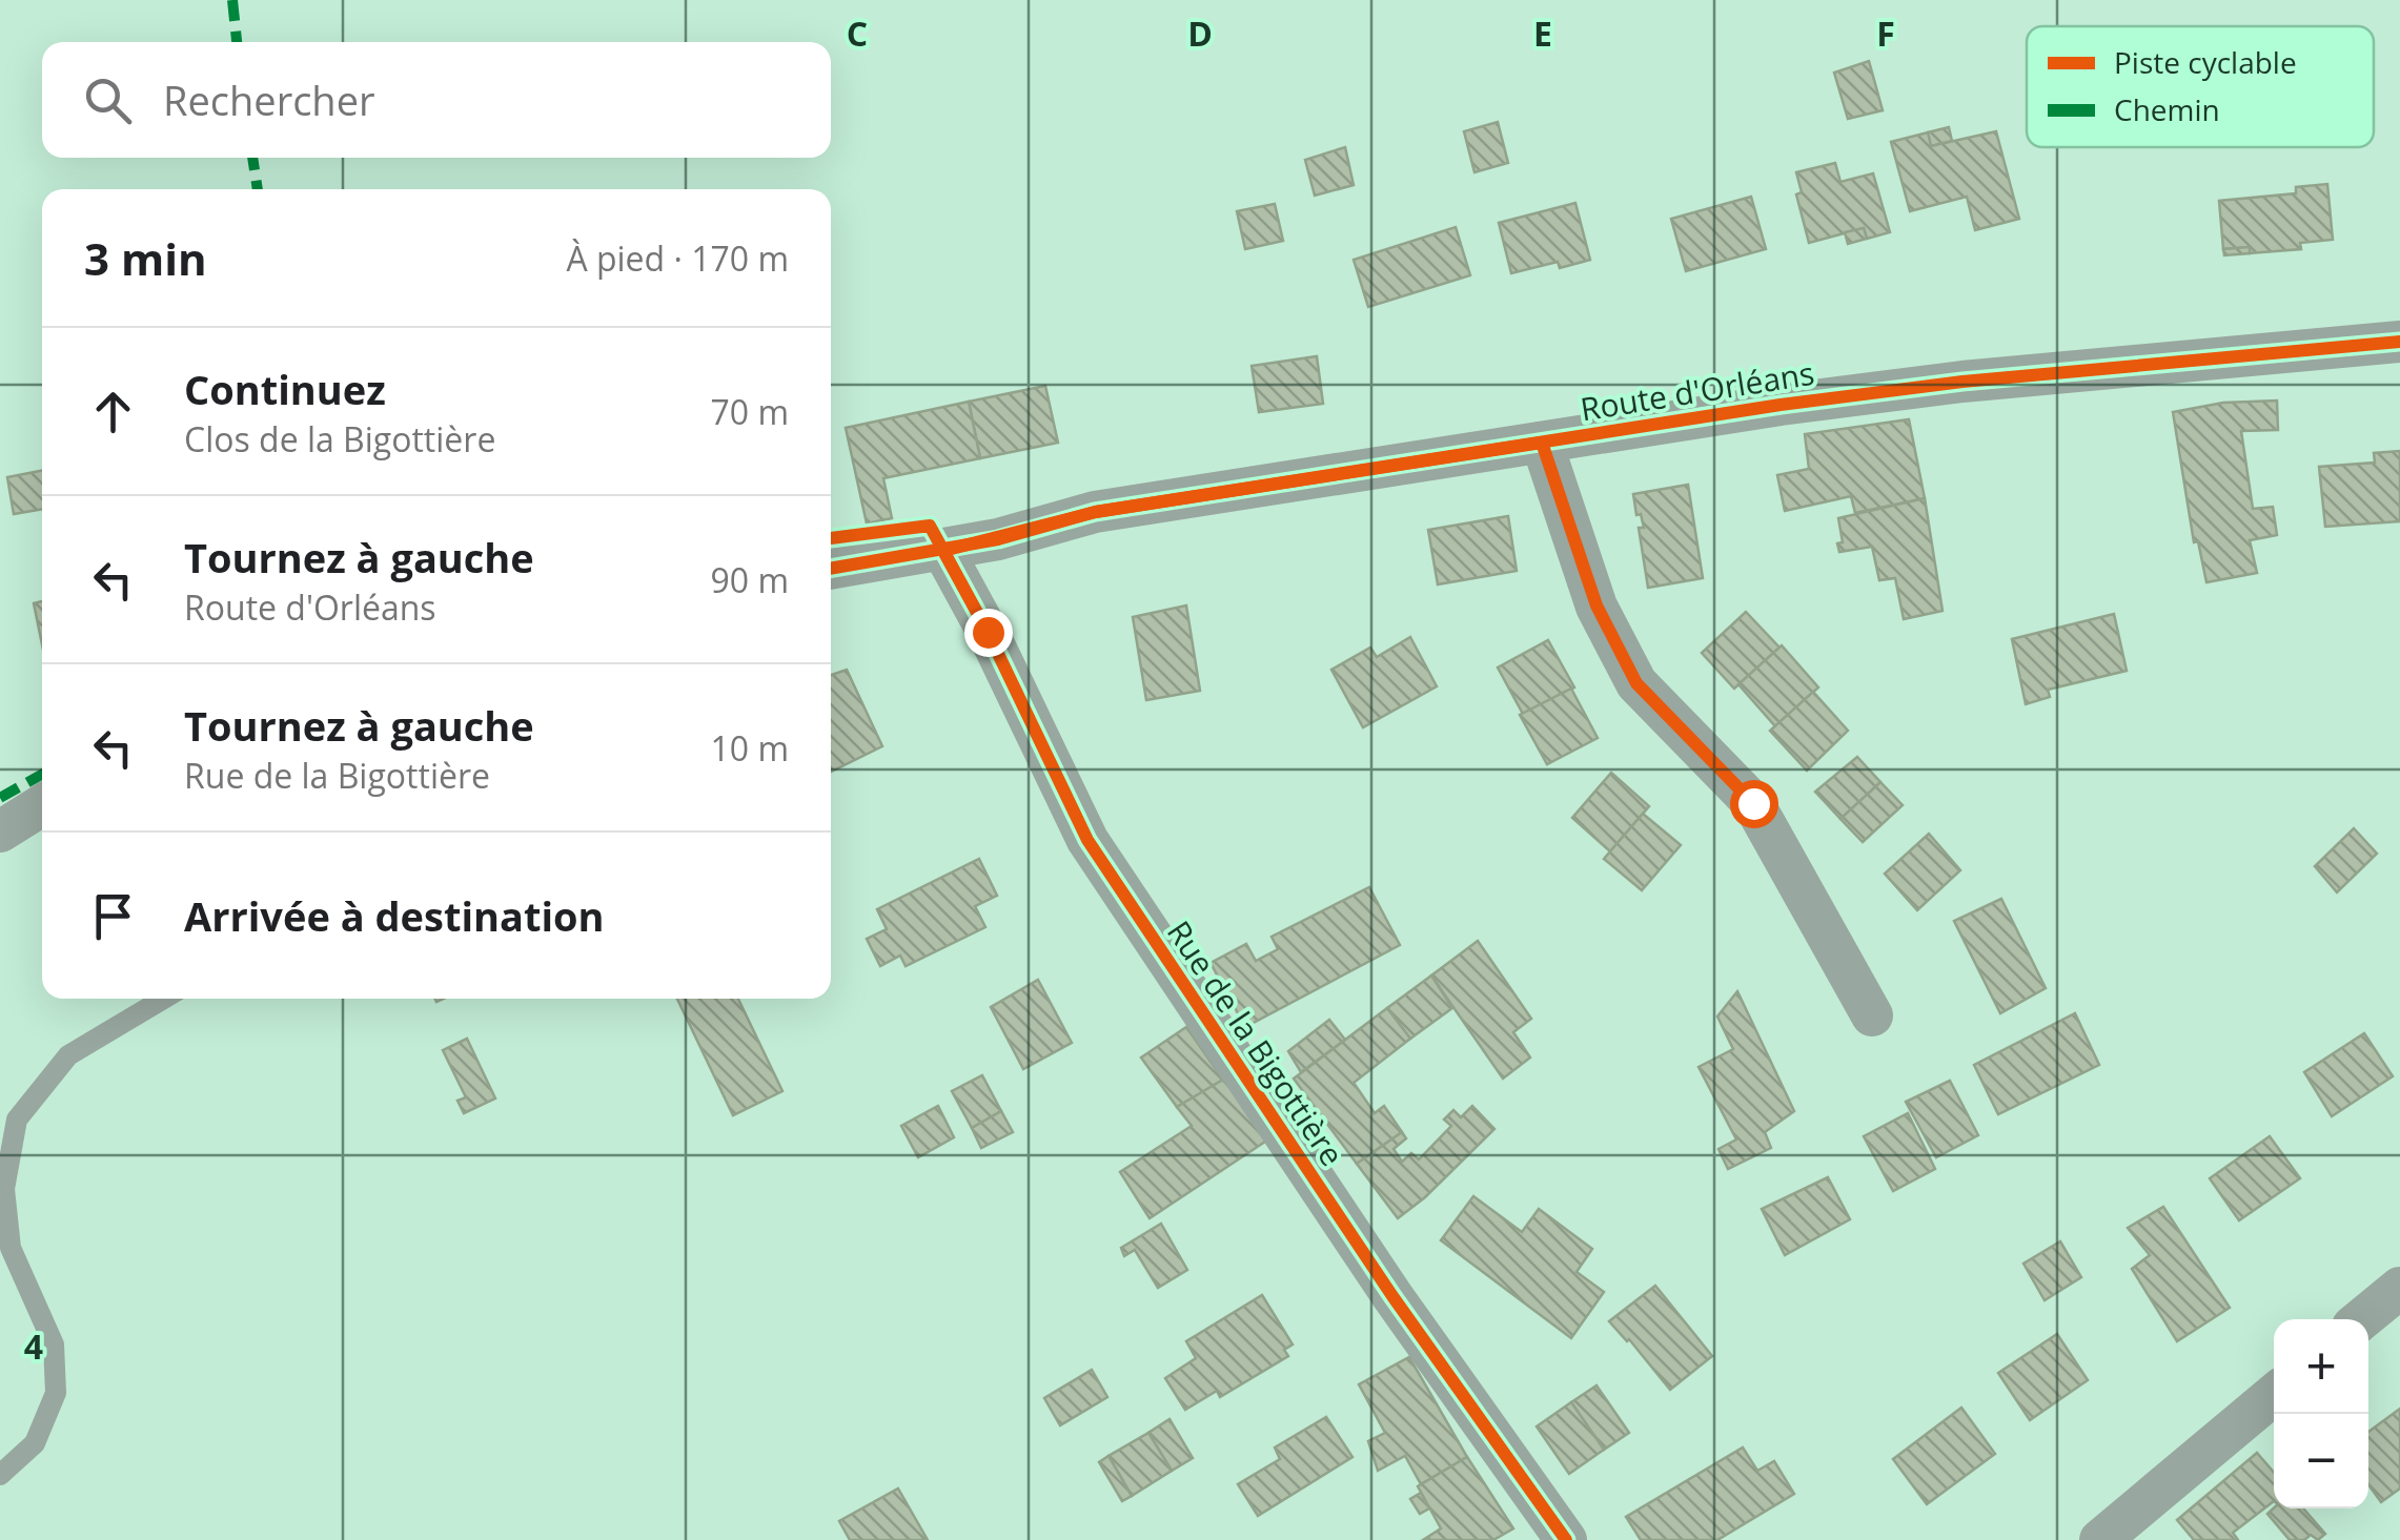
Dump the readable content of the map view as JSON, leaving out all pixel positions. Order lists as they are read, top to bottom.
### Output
{
  "streets": {
    "street": ["Route d'Orléans", "Rue de la Bigottière"]
  },
  "crossings": [
    ["Route d'Orléans", "Rue de la Bigottière"]
  ],
  "legend": ["Piste cyclable", "Chemin"],
  "page": {
    "search": "Rechercher",
    "heading": ["3 min", "À pied · 170 m"],
    "list": [
      ["Continuez", "Clos de la Bigottière", "70 m"],
      ["Tournez à gauche", "Route d'Orléans", "90 m"],
      ["Tournez à gauche", "Rue de la Bigottière", "10 m"],
      "Arrivée à destination"
    ],
    "map_buttons": ["+", "−"]
  },
  "grid": {
    "columns": [
      "C",
      "D",
      "E",
      "F"
    ],
    "rows": ["4"]
  }
}
